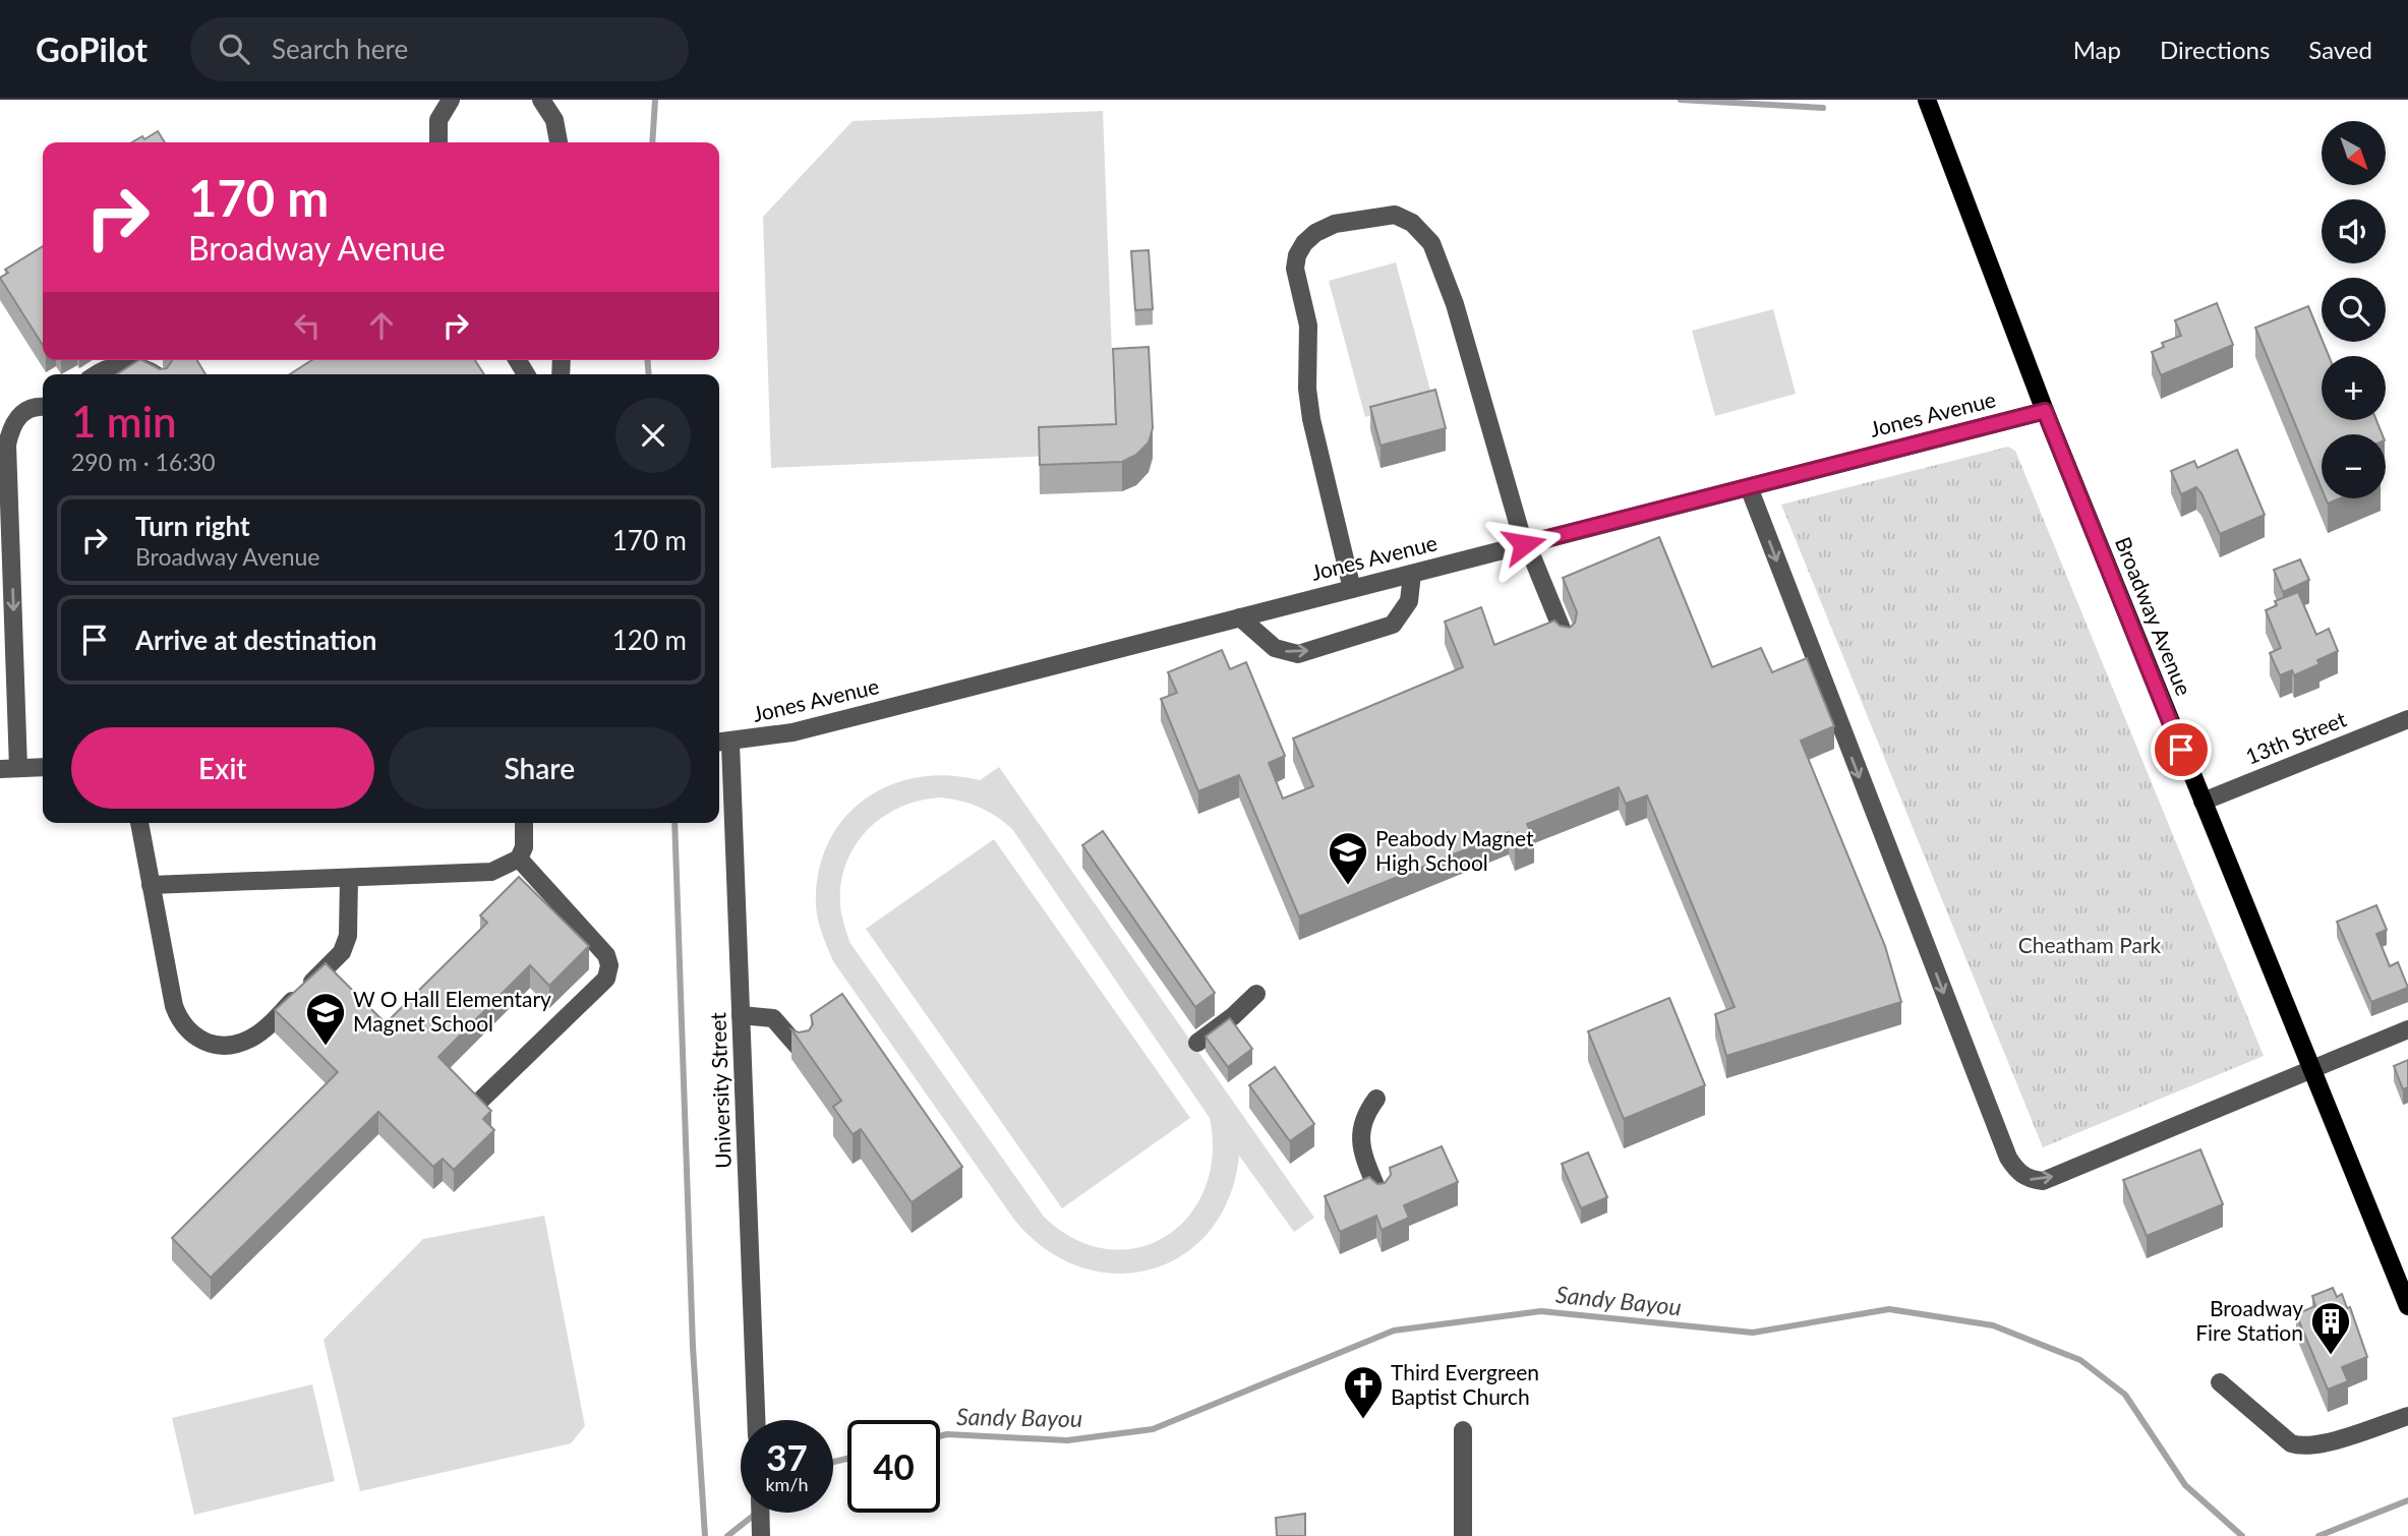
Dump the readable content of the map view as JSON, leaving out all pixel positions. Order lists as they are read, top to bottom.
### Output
{
  "streets": {
    "main road": ["Broadway Avenue"],
    "street": ["Jones Avenue", "13th Street", "University Street"]
  },
  "crossings": [
    ["Jones Avenue", "Broadway Avenue"],
    ["Jones Avenue", "University Street"],
    ["Broadway Avenue", "13th Street"]
  ],
  "water": ["Sandy Bayou"],
  "parks": ["Cheatham Park"],
  "places": {
    "school or university": ["Peabody Magnet High School", "W O Hall Elementary Magnet School"],
    "building": ["Broadway Fire Station"],
    "church": ["Third Evergreen Baptist Church"]
  },
  "north": "bottom right",
  "page": {
    "header": "GoPilot",
    "search": "Search here",
    "nav": ["Map", "Directions", "Saved"],
    "map_buttons": ["+", "−"],
    "turn": ["170 m", "Broadway Avenue"],
    "heading": ["1 min", "290 m · 16:30"],
    "list": [
      {
        "name": "Turn right",
        "note": "Broadway Avenue",
        "value": "170 m"
      },
      {
        "name": "Arrive at destination",
        "value": "120 m"
      }
    ],
    "buttons": ["Exit", "Share"],
    "speed": "37 km/h",
    "limit": "40"
  }
}
